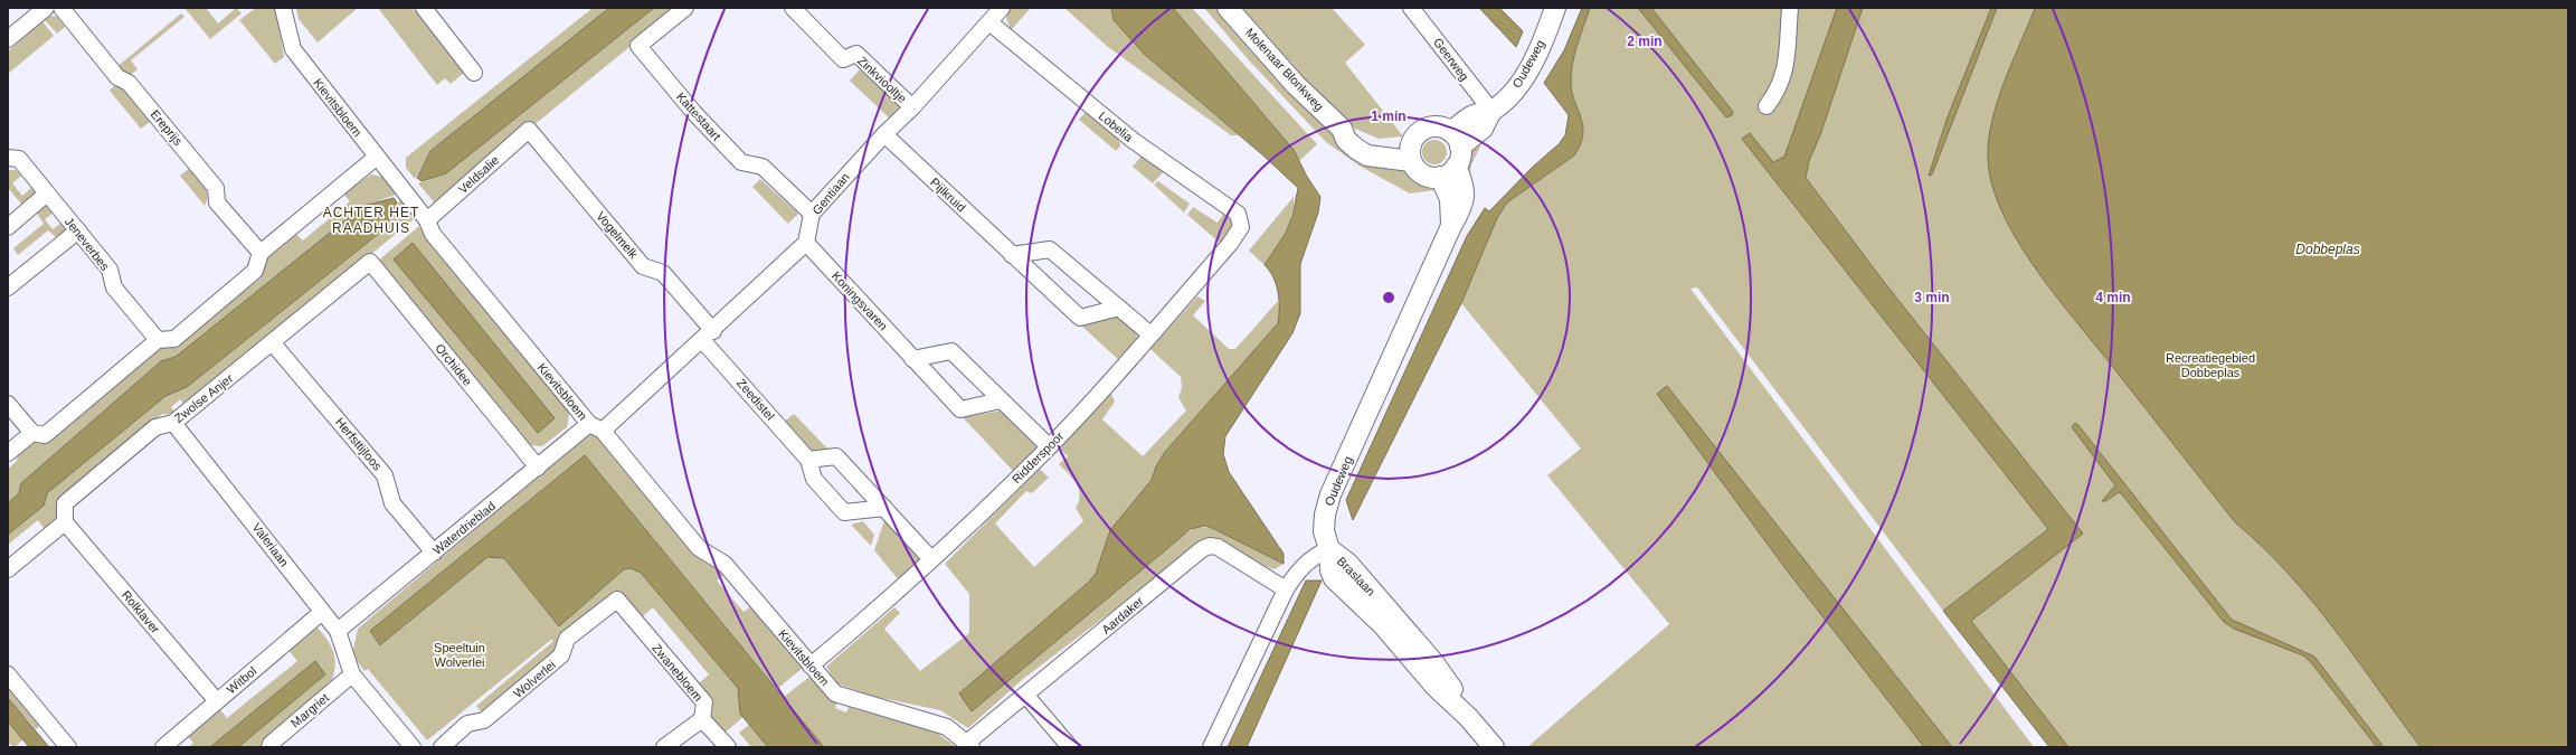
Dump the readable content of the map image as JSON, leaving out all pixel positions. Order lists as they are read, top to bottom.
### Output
{
  "streets": {
    "main road": ["Oudeweg", "Molenaar Blonkweg", "Braslaan"],
    "street": [
      "Geerweg",
      "Zinkviooltje",
      "Kievitsbloem",
      "Kattestaart",
      "Lobelia",
      "Ereprijs",
      "Veldsalie",
      "Gentiaan",
      "Pijlkruid",
      "Vogelmelk",
      "Jeneverbes",
      "Koningsvaren",
      "Orchidee",
      "Zwolse Anjer",
      "Zeedistel",
      "Herfsttijloos",
      "Ridderspoor",
      "Waterdrieblad",
      "Valeriaan",
      "Rolklaver",
      "Aardaker",
      "Zwanebloem",
      "Wolverlei",
      "Witbol",
      "Margriet"
    ]
  },
  "crossings": [
    ["Geerweg", "Oudeweg"],
    ["Oudeweg", "Molenaar Blonkweg"],
    ["Oudeweg", "Braslaan"],
    ["Zinkviooltje", "Gentiaan"],
    ["Kievitsbloem", "Veldsalie"],
    ["Kievitsbloem", "Ridderspoor"],
    ["Kievitsbloem", "Waterdrieblad"],
    ["Kievitsbloem", "Aardaker"],
    ["Kattestaart", "Gentiaan"],
    ["Lobelia", "Gentiaan"],
    ["Lobelia", "Ridderspoor"],
    ["Veldsalie", "Vogelmelk"],
    ["Gentiaan", "Pijlkruid"],
    ["Gentiaan", "Koningsvaren"],
    ["Vogelmelk", "Zeedistel"],
    ["Orchidee", "Zwolse Anjer"],
    ["Orchidee", "Waterdrieblad"],
    ["Zwolse Anjer", "Herfsttijloos"],
    ["Zwolse Anjer", "Valeriaan"],
    ["Zwolse Anjer", "Rolklaver"],
    ["Herfsttijloos", "Waterdrieblad"],
    ["Waterdrieblad", "Valeriaan"],
    ["Valeriaan", "Witbol"],
    ["Valeriaan", "Margriet"],
    ["Rolklaver", "Witbol"],
    ["Zwanebloem", "Wolverlei"]
  ],
  "districts": ["ACHTER HET RAADHUIS"],
  "water": ["Dobbeplas"],
  "parks": ["Recreatiegebied Dobbeplas", "Speeltuin Wolverlei"],
  "rings": [
    "2 min",
    "1 min",
    "3 min",
    "4 min"
  ]
}
